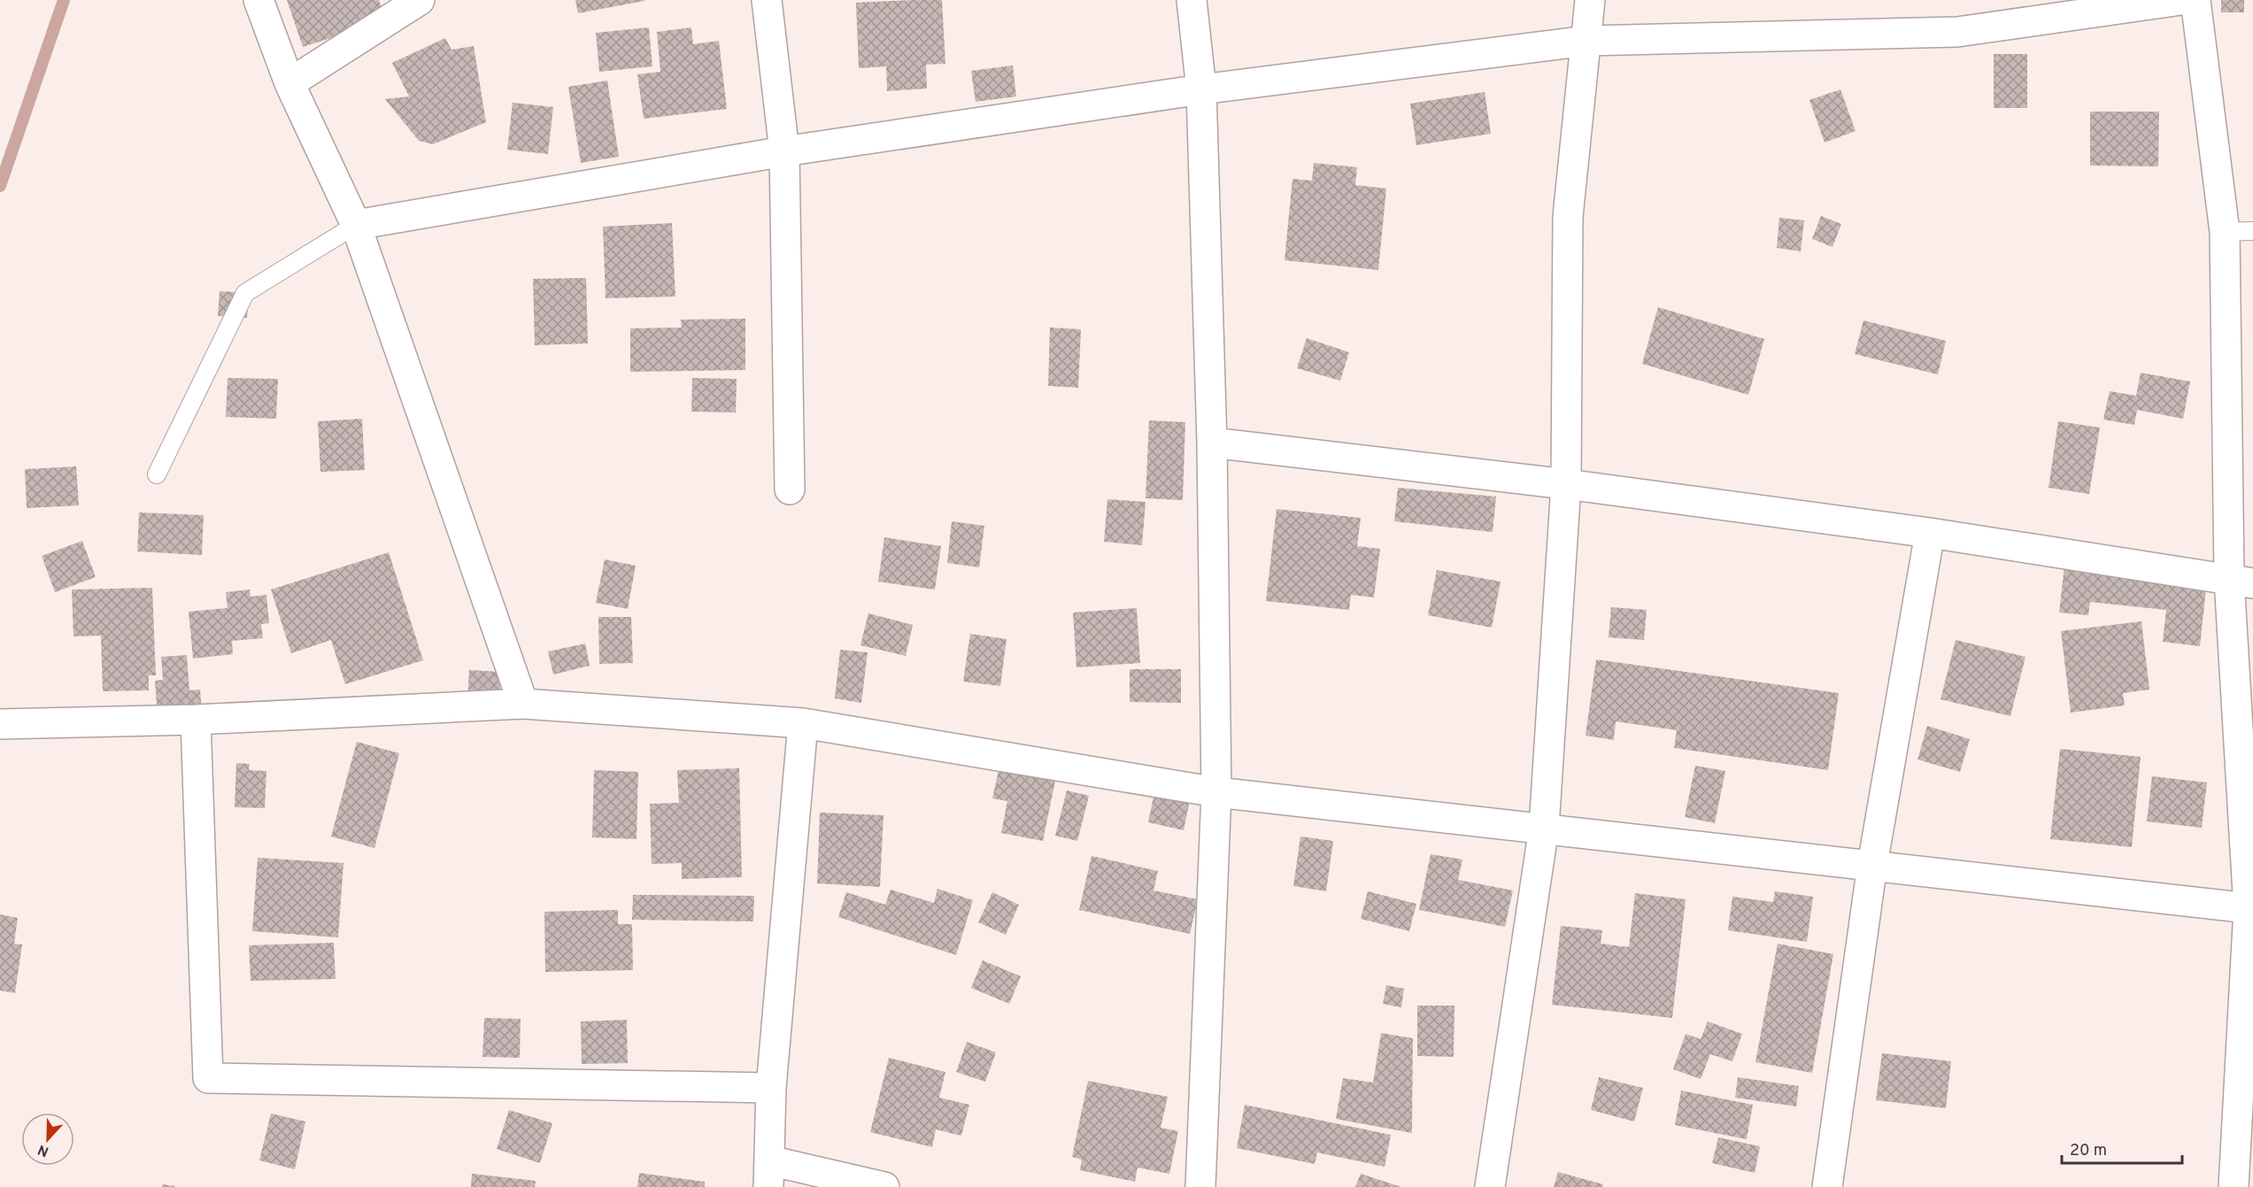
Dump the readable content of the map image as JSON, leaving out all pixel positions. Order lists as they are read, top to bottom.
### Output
{
  "scale_bar": "20 m",
  "north": "bottom"
}
